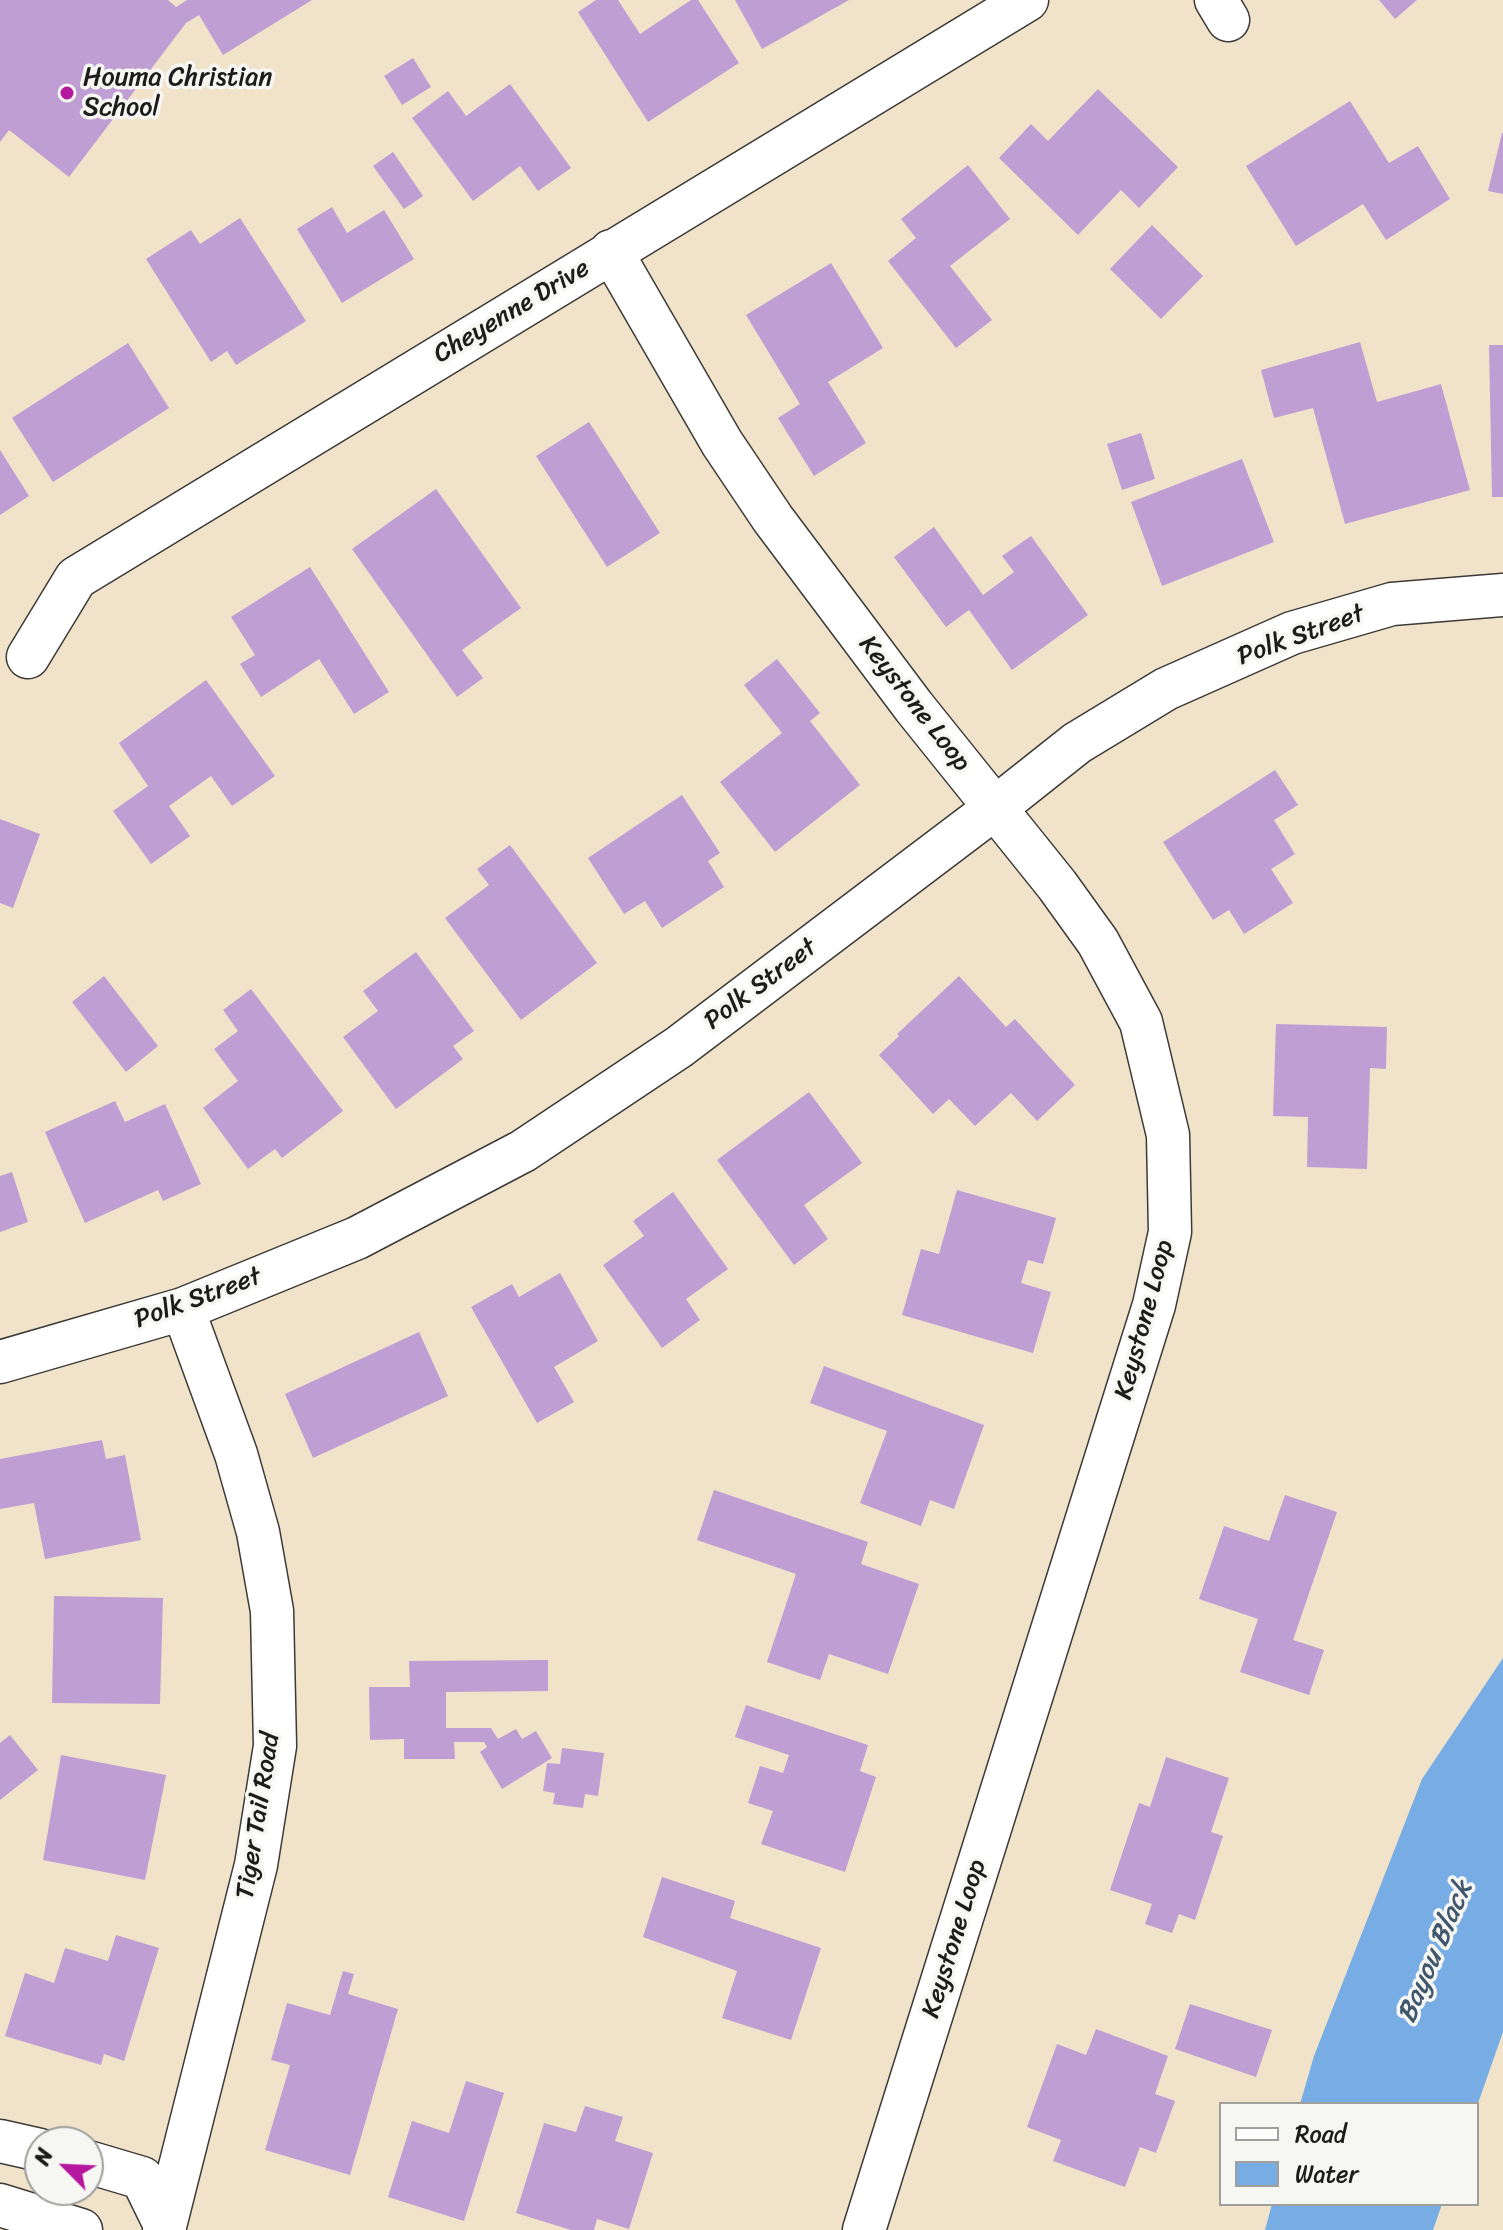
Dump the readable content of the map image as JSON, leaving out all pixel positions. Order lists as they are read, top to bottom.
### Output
{
  "streets": {
    "street": [
      "Cheyenne Drive",
      "Polk Street",
      "Keystone Loop",
      "Tiger Tail Road"
    ]
  },
  "crossings": [
    ["Cheyenne Drive", "Keystone Loop"],
    ["Polk Street", "Keystone Loop"],
    ["Polk Street", "Tiger Tail Road"]
  ],
  "water": ["Bayou Black"],
  "places": ["Houma Christian School"],
  "legend": ["Road", "Water"],
  "north": "top left"
}
